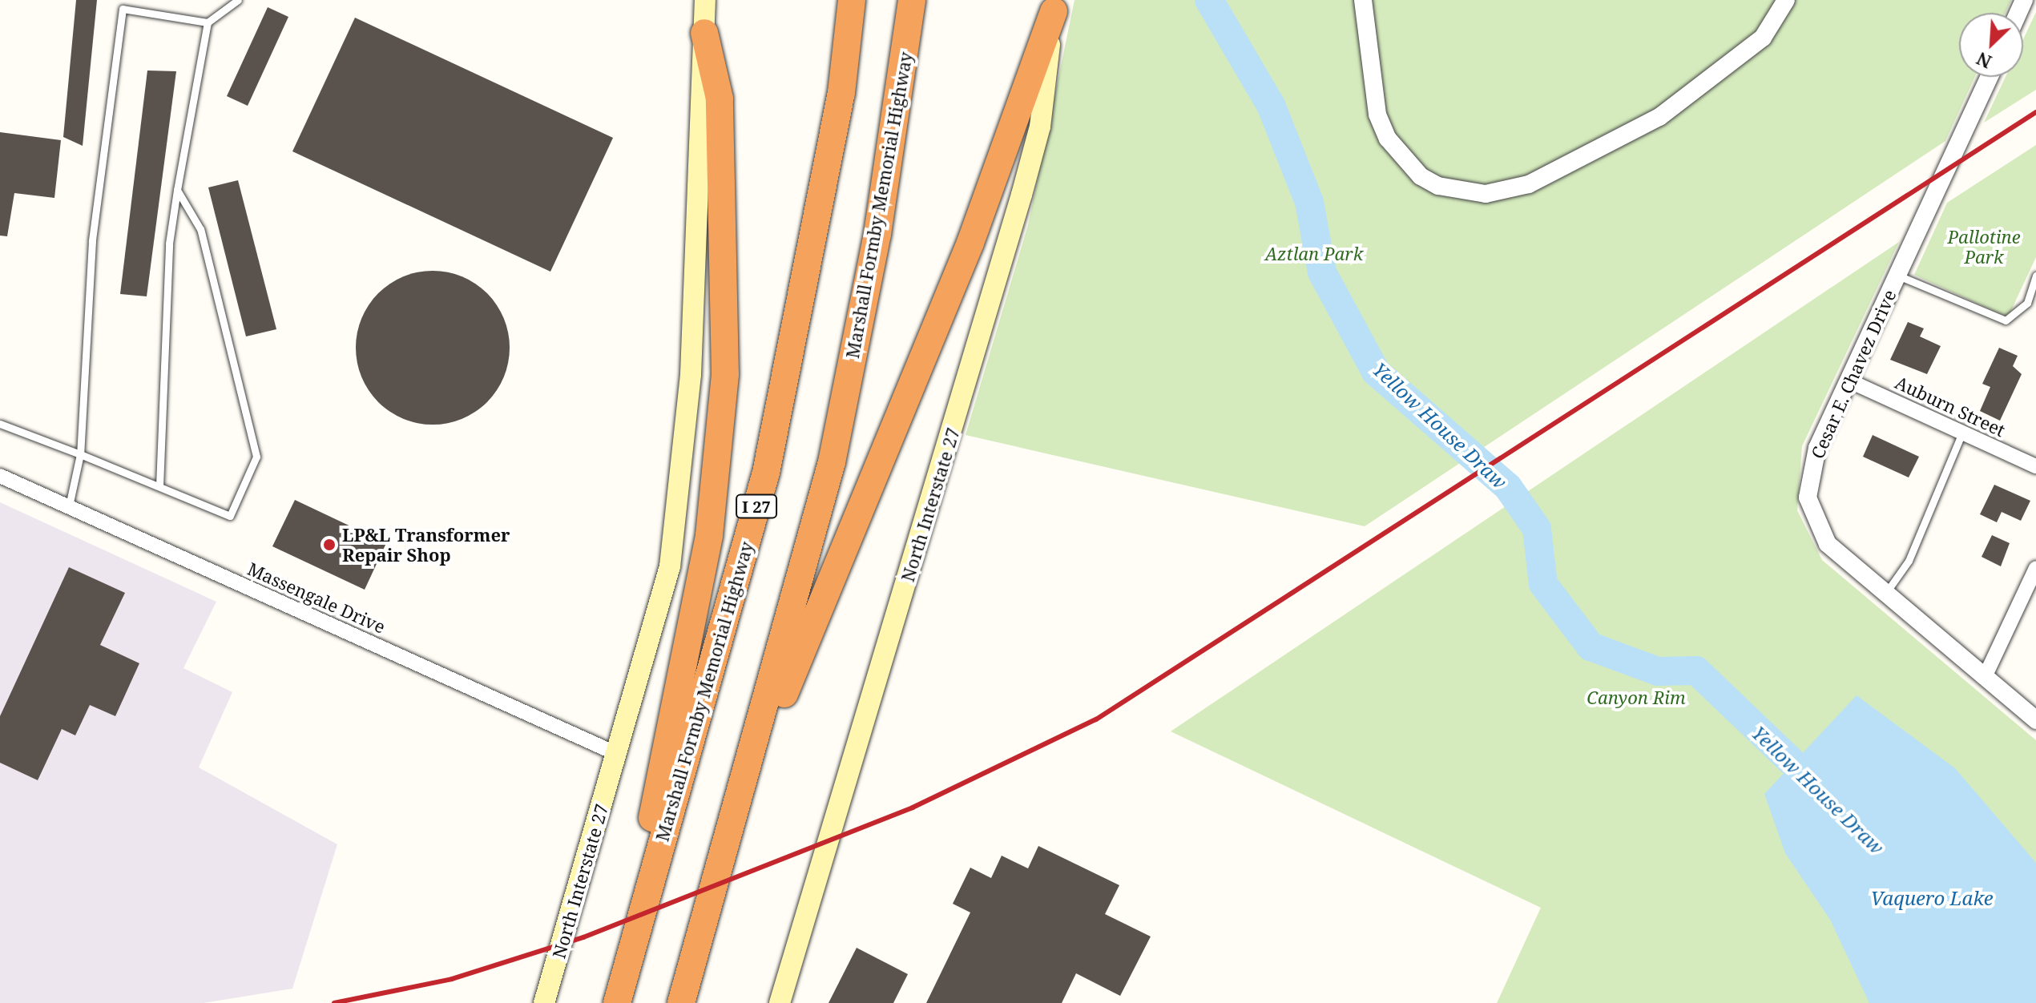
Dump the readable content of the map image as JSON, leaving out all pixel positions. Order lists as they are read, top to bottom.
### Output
{
  "streets": {
    "highway": ["Marshall Formby Memorial Highway", "I 27"],
    "main road": ["North Interstate 27"],
    "street": ["Cesar E. Chavez Drive", "Auburn Street", "Massengale Drive"]
  },
  "crossings": [
    ["Cesar E. Chavez Drive", "Auburn Street"],
    ["North Interstate 27", "Massengale Drive"]
  ],
  "water": ["Yellow House Draw", "Vaquero Lake"],
  "parks": ["Pallotine Park", "Aztlan Park", "Canyon Rim"],
  "places": ["LP&L Transformer Repair Shop"],
  "north": "bottom left"
}
